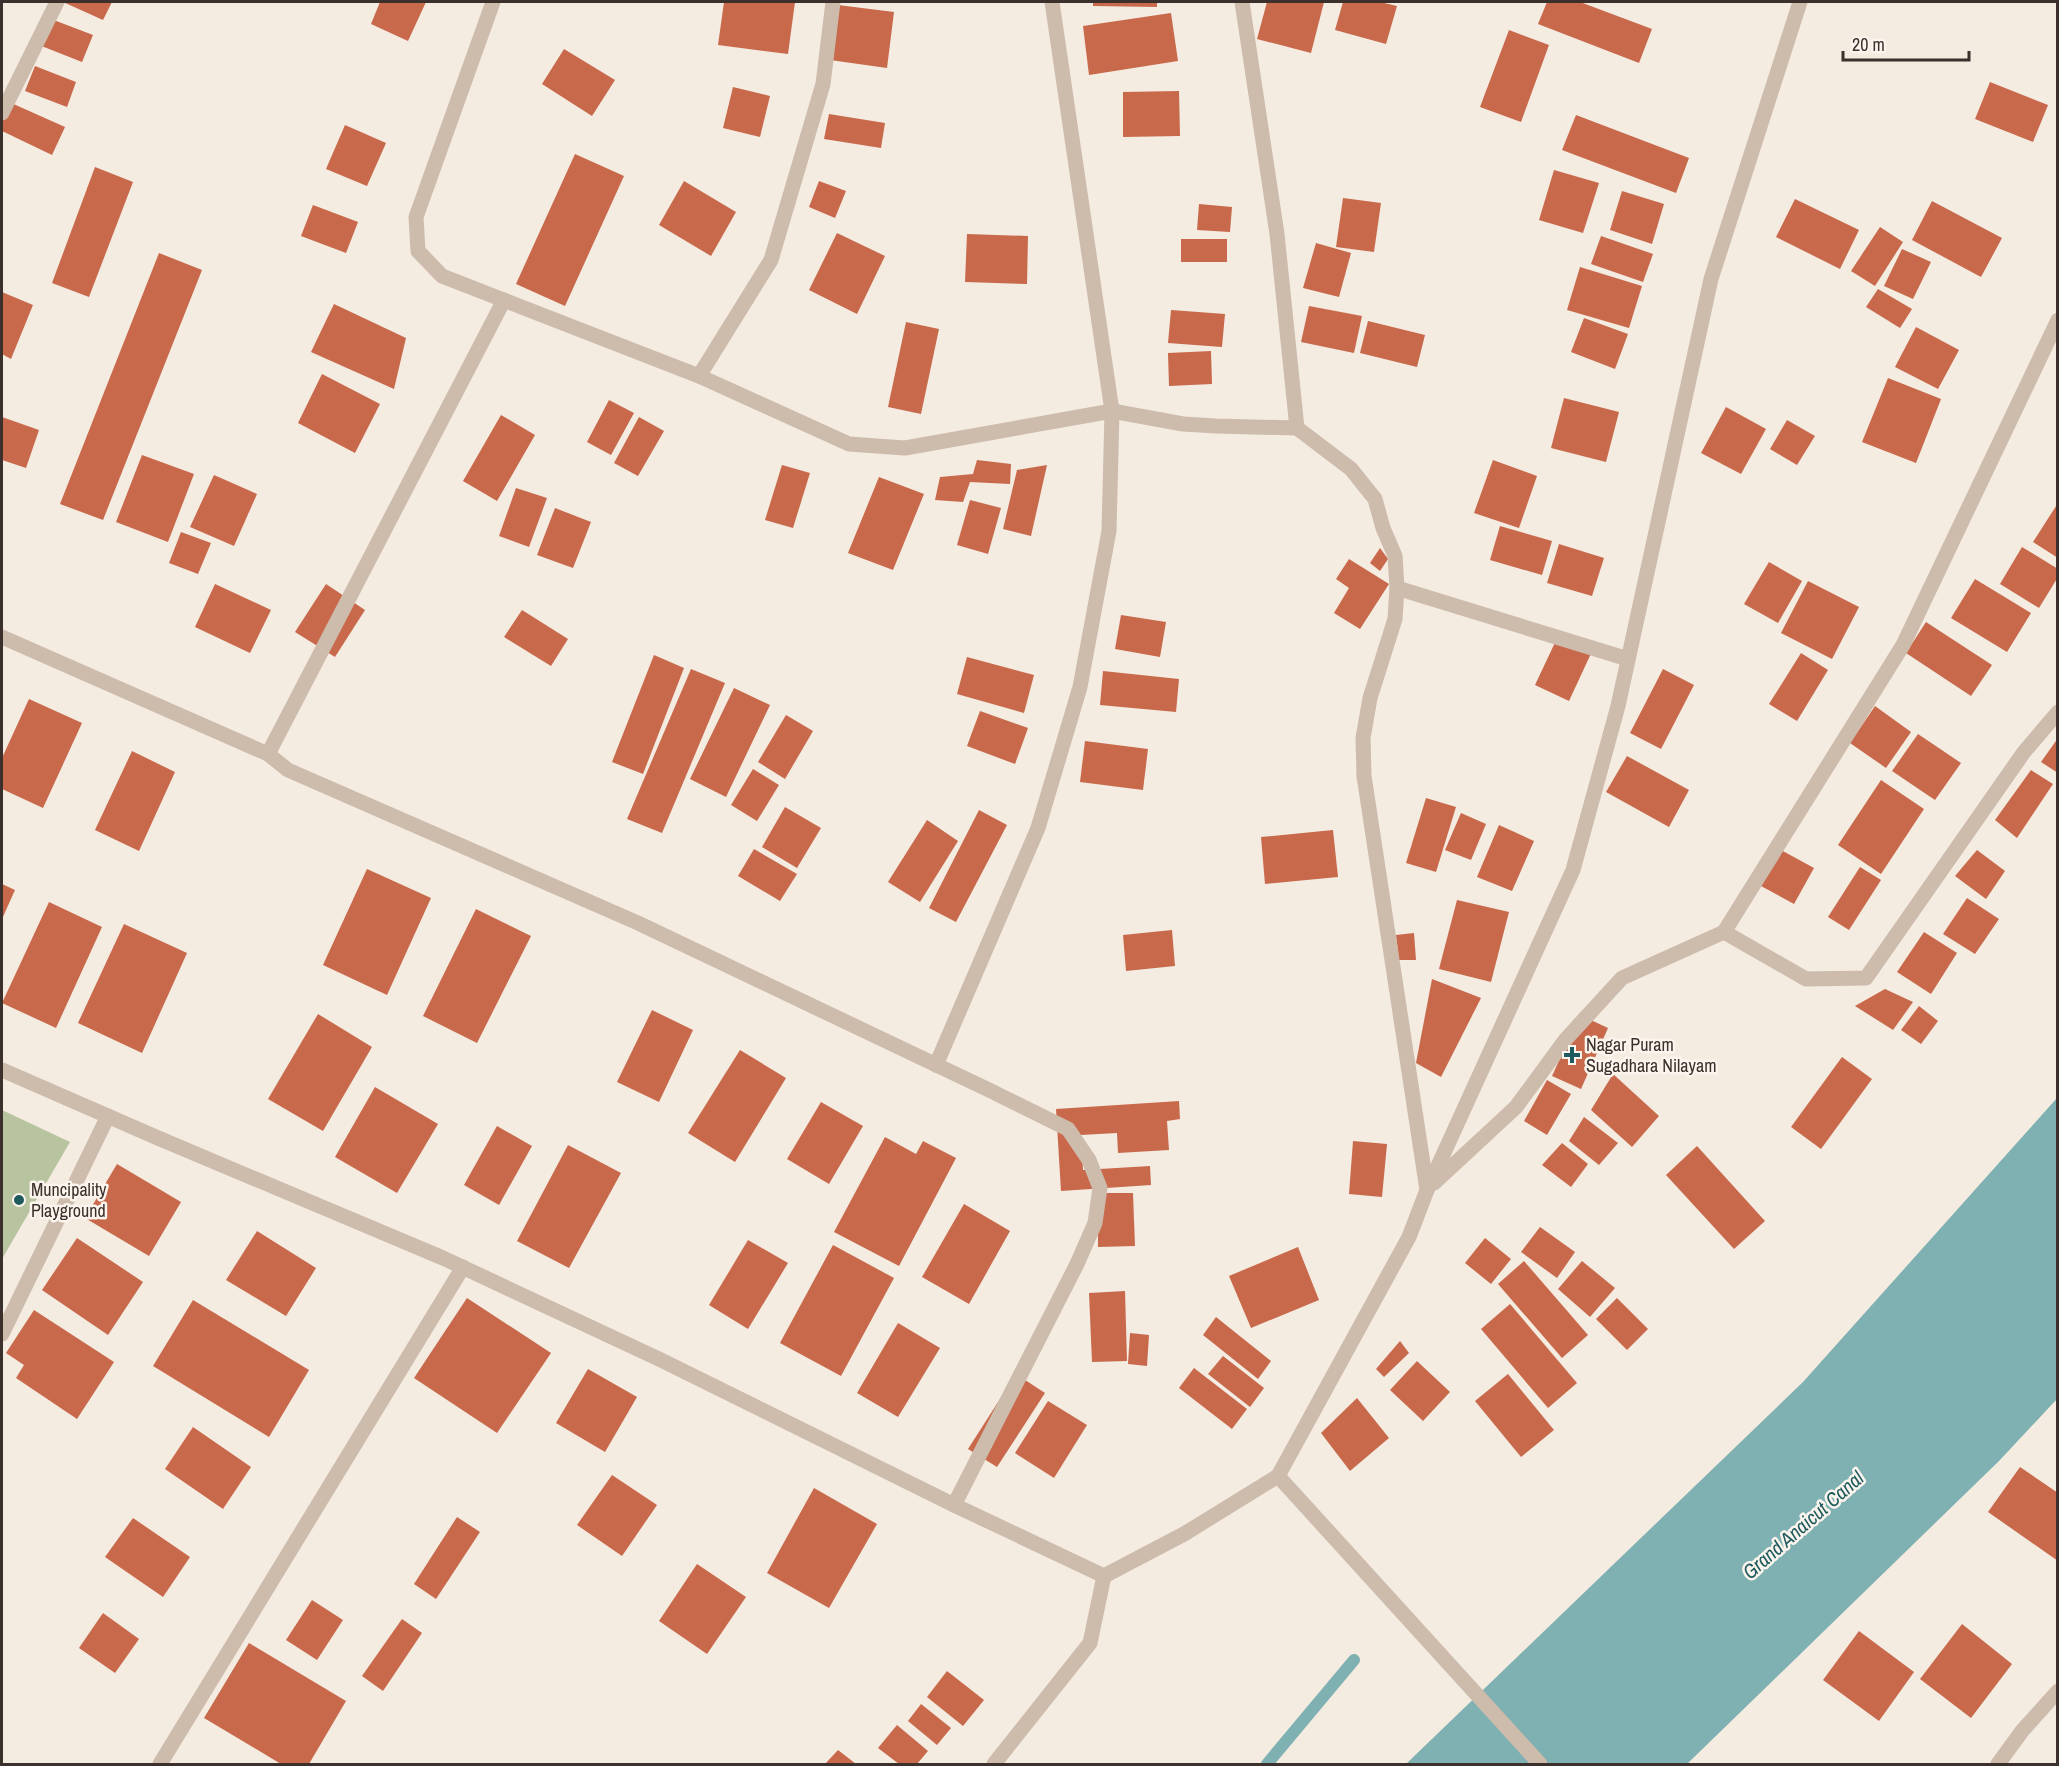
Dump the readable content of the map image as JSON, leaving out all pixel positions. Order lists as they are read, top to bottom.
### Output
{
  "water": ["Grand Anaicut Canal"],
  "places": {
    "health": ["Nagar Puram Sugadhara Nilayam"],
    "other": ["Muncipality Playground"]
  },
  "scale_bar": "20 m"
}
